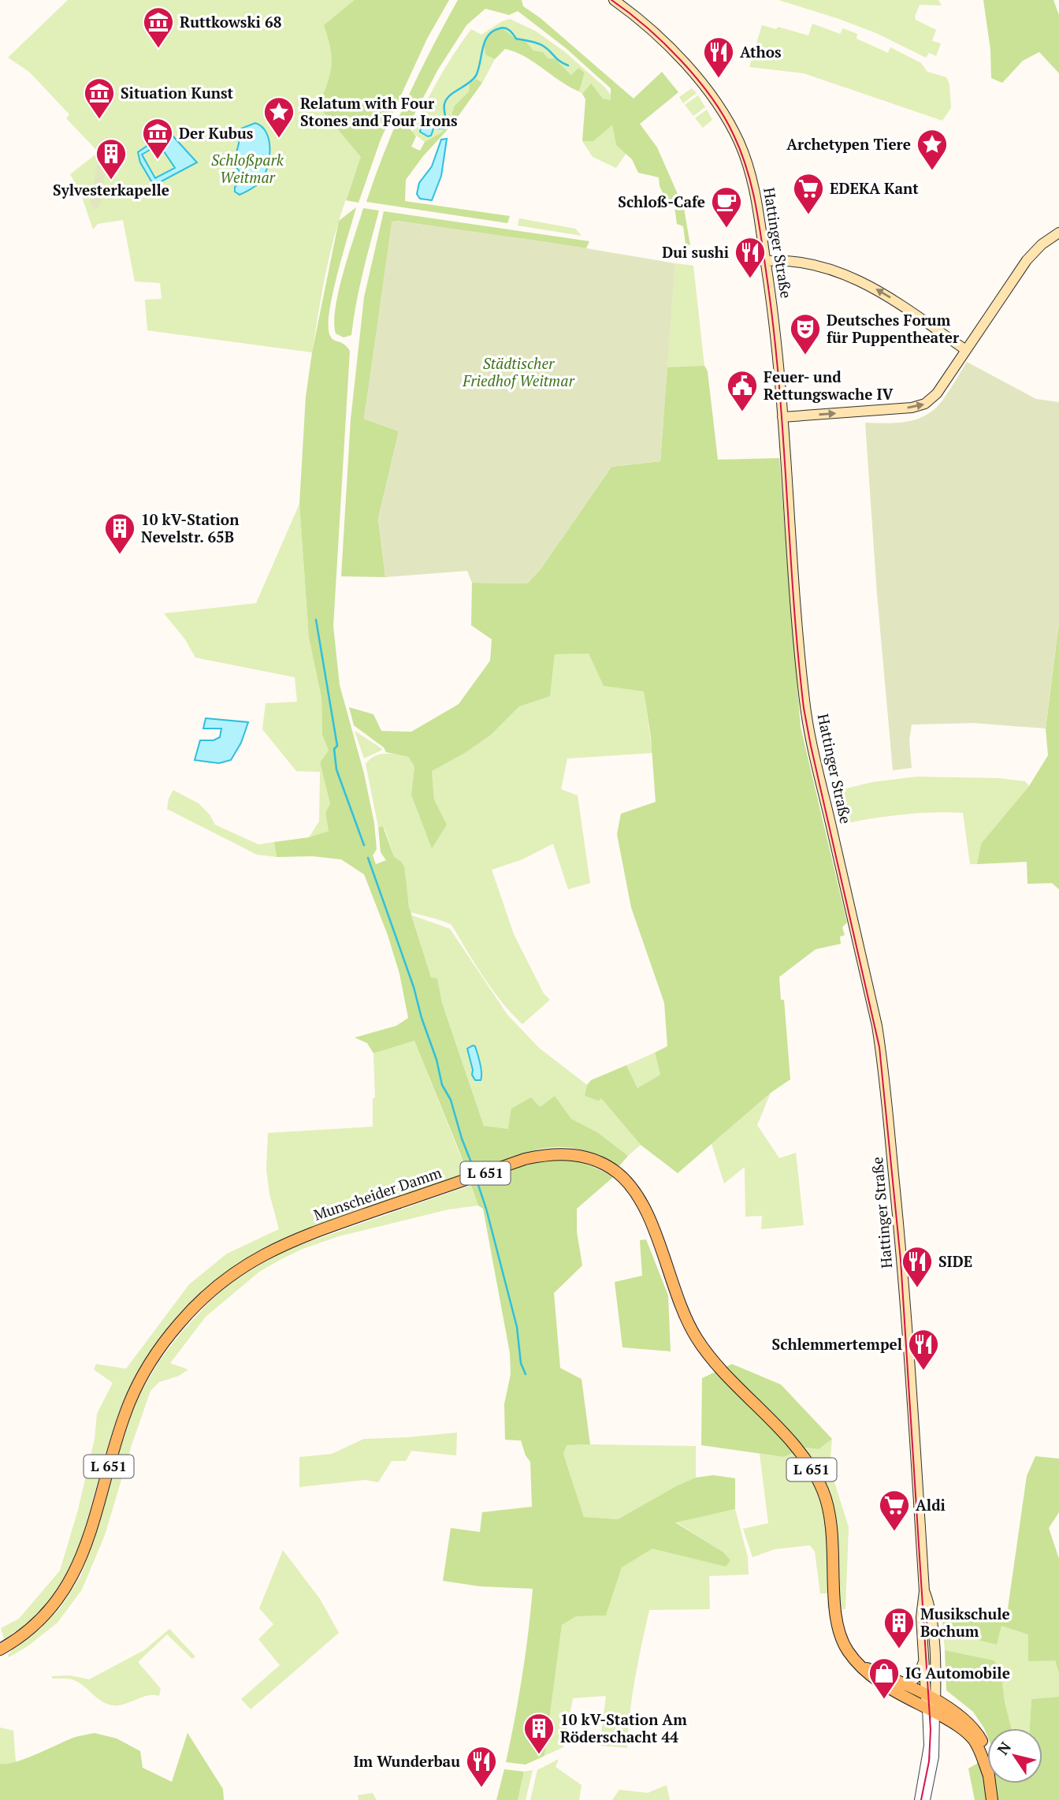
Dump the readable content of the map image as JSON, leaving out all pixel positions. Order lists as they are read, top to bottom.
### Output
{
  "streets": {
    "main road": ["Hattinger Straße", "L 651", "Munscheider Damm"]
  },
  "crossings": [
    ["Hattinger Straße", "L 651"],
    ["Hattinger Straße", "Munscheider Damm"],
    ["L 651", "Munscheider Damm"]
  ],
  "parks": ["Schloßpark Weitmar", "Städtischer Friedhof Weitmar"],
  "places": {
    "museum": ["Ruttkowski 68", "Situation Kunst", "Der Kubus"],
    "restaurant": [
      "Athos",
      "Dui sushi",
      "SIDE",
      "Schlemmertempel",
      "Im Wunderbau"
    ],
    "place": ["Relatum with Four Stones and Four Irons", "Archetypen Tiere"],
    "building": [
      "Sylvesterkapelle",
      "10 kV-Station Nevelstr. 65B",
      "Musikschule Bochum",
      "10 kV-Station Am Röderschacht 44"
    ],
    "supermarket": ["EDEKA Kant", "Aldi"],
    "cafe": ["Schloß-Cafe"],
    "theatre": ["Deutsches Forum für Puppentheater"],
    "public building": ["Feuer- und Rettungswache IV"],
    "shop": ["IG Automobile"]
  },
  "north": "top left"
}
